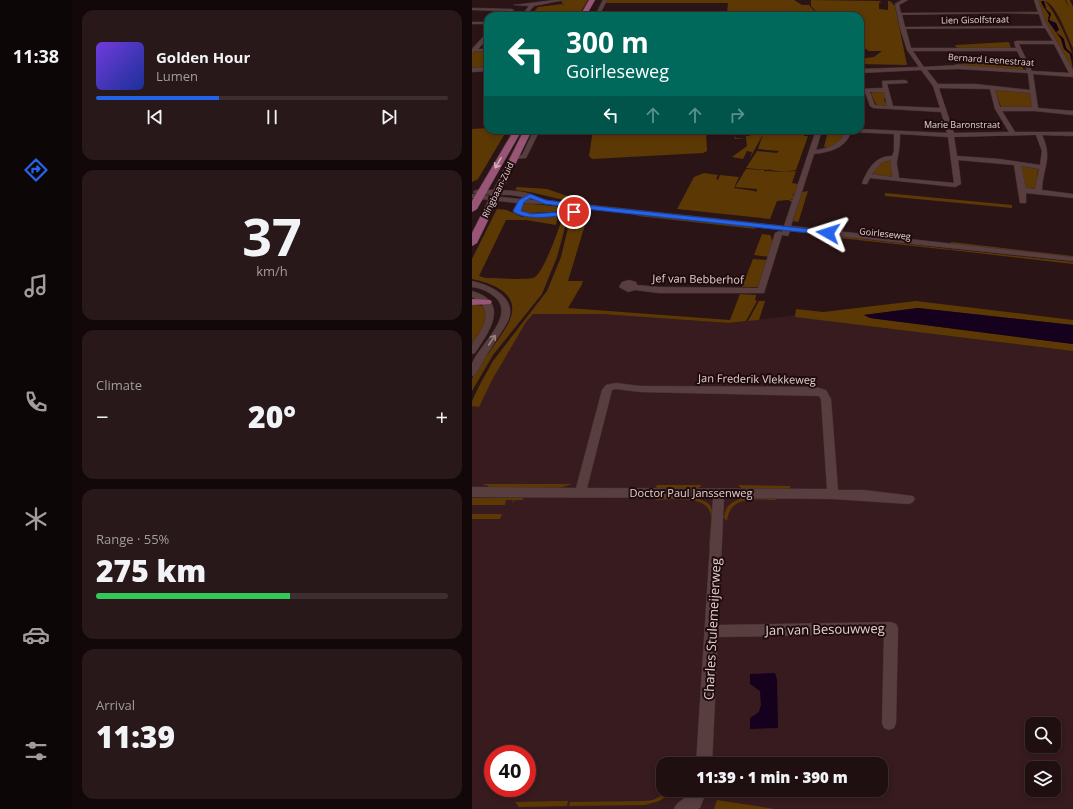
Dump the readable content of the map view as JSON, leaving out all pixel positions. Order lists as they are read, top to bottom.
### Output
{
  "streets": {
    "main road": ["Ringbaan-Zuid"],
    "street": [
      "Lien Gisolfstraat",
      "Bernard Leenestraat",
      "Marie Baronstraat",
      "Goirleseweg",
      "Jef van Bebberhof",
      "Jan Frederik Vlekkeweg",
      "Doctor Paul Janssenweg",
      "Charles Stulemeijerweg",
      "Jan van Besouwweg"
    ]
  },
  "crossings": [
    ["Ringbaan-Zuid", "Goirleseweg"],
    ["Goirleseweg", "Jef van Bebberhof"],
    ["Jan Frederik Vlekkeweg", "Doctor Paul Janssenweg"],
    ["Doctor Paul Janssenweg", "Charles Stulemeijerweg"],
    ["Charles Stulemeijerweg", "Jan van Besouwweg"]
  ],
  "page": {
    "tabs": "11:38",
    "turn": ["300 m", "Goirleseweg"],
    "song": ["Golden Hour", "Lumen"],
    "tile": [
      ["37", "km/h"],
      "Climate",
      ["Range · 55%", "275 km"],
      ["Arrival", "11:39"]
    ],
    "heat": ["−", "20°", "+"],
    "limit": "40",
    "trip": "11:39 · 1 min · 390 m"
  }
}
